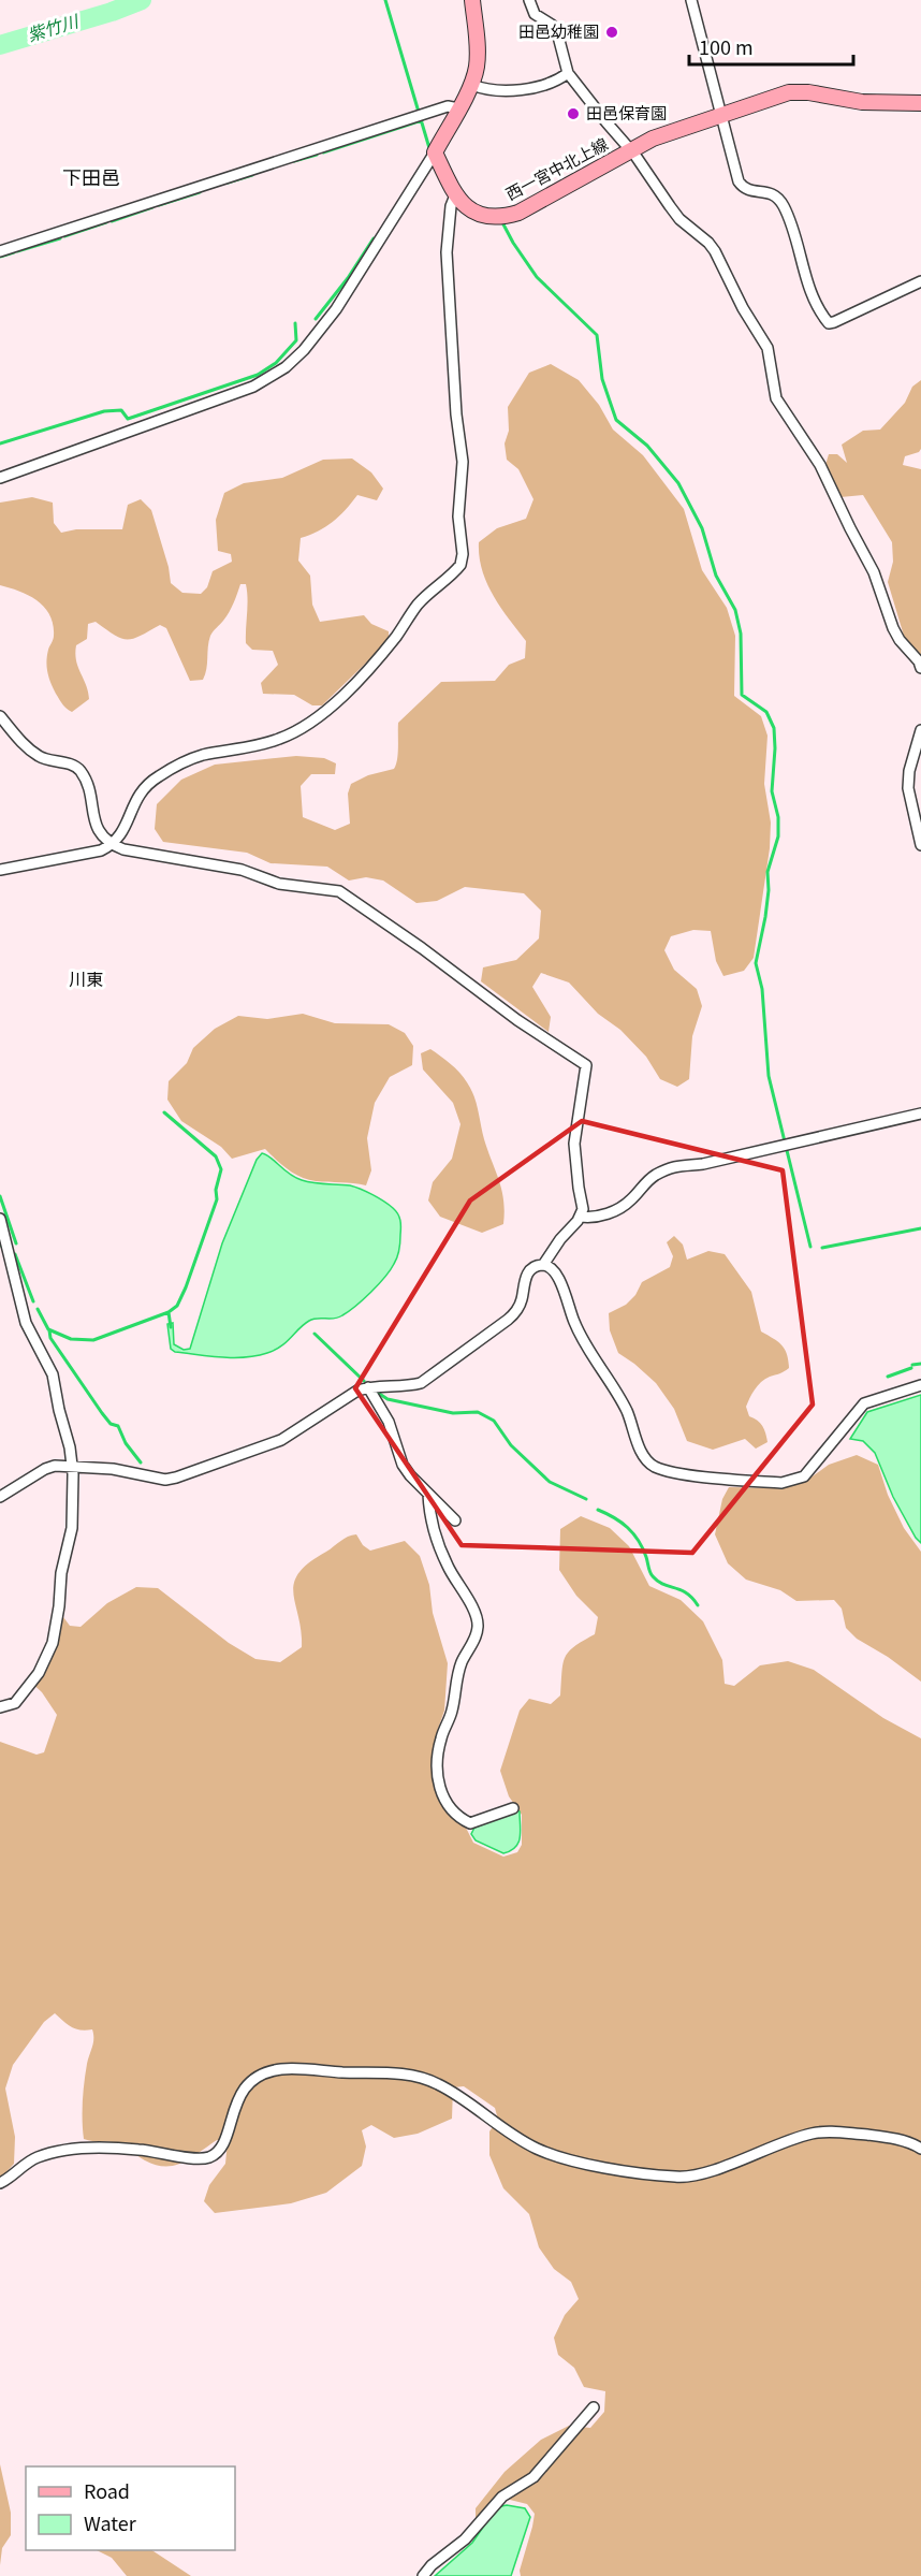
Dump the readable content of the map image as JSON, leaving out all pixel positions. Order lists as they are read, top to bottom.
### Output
{
  "streets": {
    "main road": ["西一宮中北上線"]
  },
  "districts": ["下田邑", "川東"],
  "water": ["紫竹川"],
  "places": ["田邑幼稚園", "田邑保育園"],
  "legend": ["Road", "Water"],
  "scale_bar": "100 m"
}
